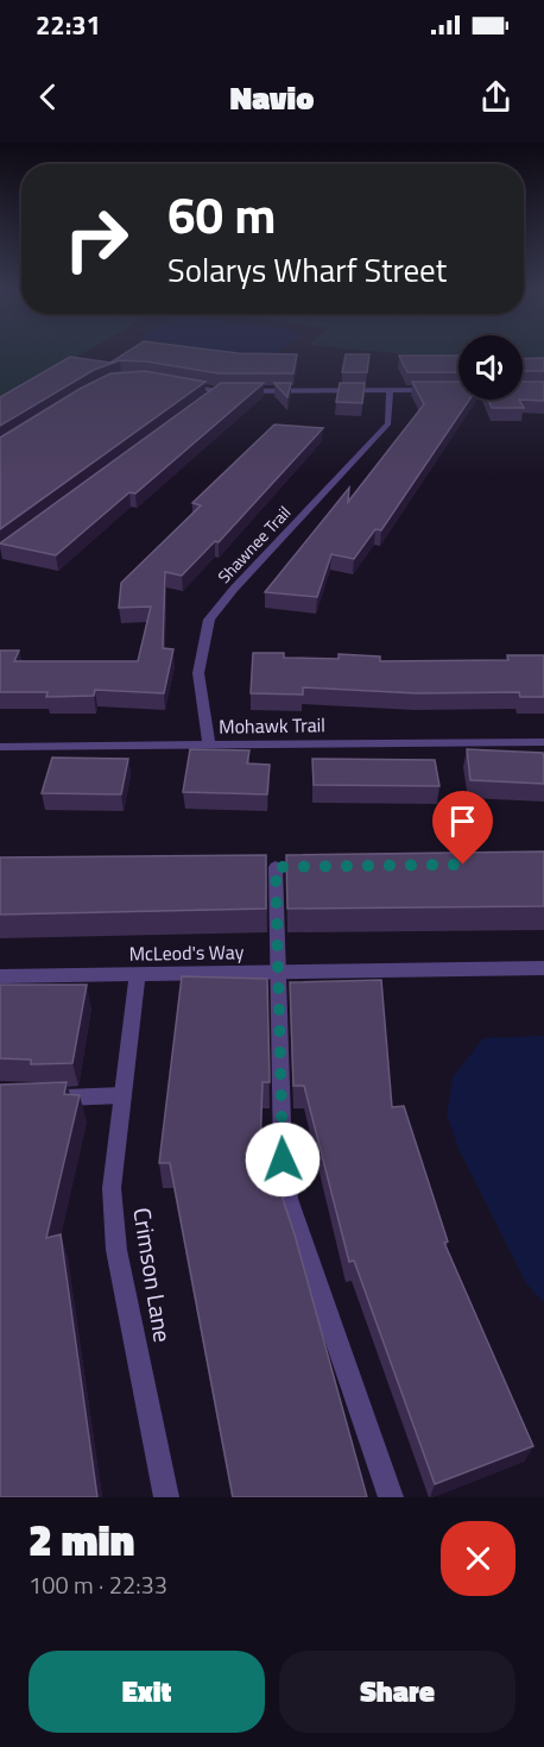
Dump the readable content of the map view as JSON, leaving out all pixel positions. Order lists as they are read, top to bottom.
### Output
{
  "streets": {
    "street": [
      "Shawnee Trail",
      "Mohawk Trail",
      "McLeod's Way",
      "Crimson Lane"
    ]
  },
  "crossings": [
    ["Shawnee Trail", "Mohawk Trail"],
    ["McLeod's Way", "Crimson Lane"]
  ],
  "page": {
    "status": "22:31",
    "header": "Navio",
    "turn": ["60 m", "Solarys Wharf Street"],
    "heading": ["2 min", "100 m · 22:33"],
    "buttons": ["Exit", "Share"]
  }
}
